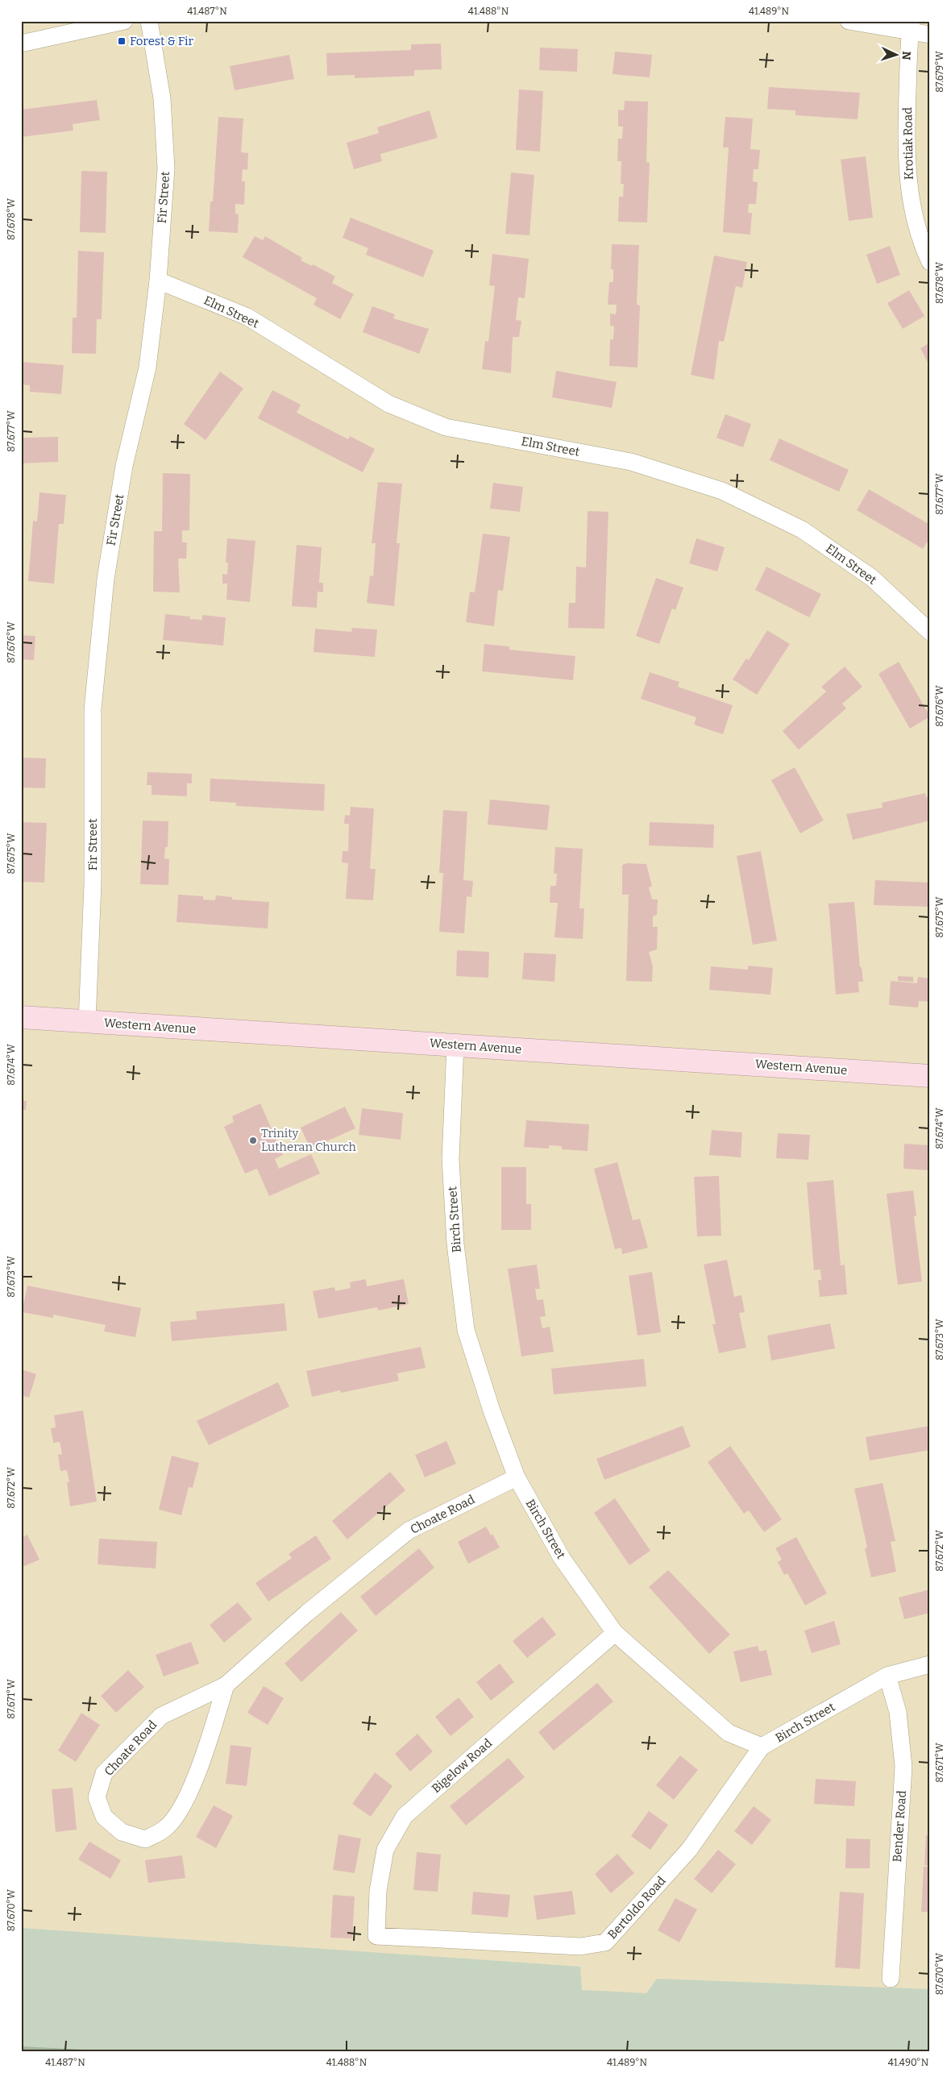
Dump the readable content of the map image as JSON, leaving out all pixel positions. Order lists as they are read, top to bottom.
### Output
{
  "streets": {
    "main road": ["Western Avenue"],
    "street": [
      "Krotiak Road",
      "Fir Street",
      "Elm Street",
      "Birch Street",
      "Choate Road",
      "Bigelow Road",
      "Bender Road",
      "Bertoldo Road"
    ]
  },
  "crossings": [
    ["Fir Street", "Elm Street"],
    ["Fir Street", "Western Avenue"],
    ["Western Avenue", "Birch Street"],
    ["Birch Street", "Choate Road"],
    ["Birch Street", "Bigelow Road"],
    ["Birch Street", "Bender Road"],
    ["Birch Street", "Bertoldo Road"],
    ["Bigelow Road", "Bertoldo Road"]
  ],
  "places": {
    "transit": ["Forest & Fir"],
    "other": ["Trinity Lutheran Church"]
  },
  "north": "right",
  "coordinates": [
    "41.487°N",
    "41.488°N",
    "41.489°N",
    "87.679°W",
    "87.678°W",
    "87.677°W",
    "87.676°W",
    "87.675°W",
    "87.674°W",
    "87.673°W",
    "87.672°W",
    "87.671°W",
    "87.670°W",
    "41.490°N"
  ]
}
